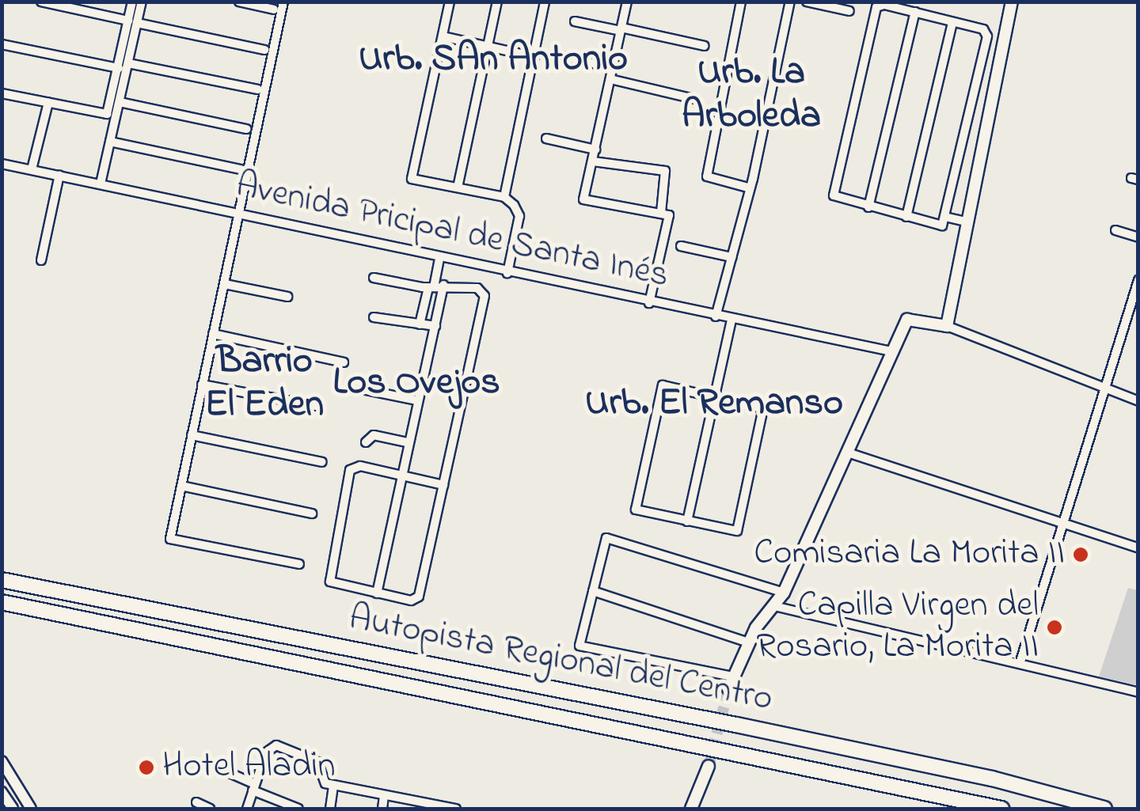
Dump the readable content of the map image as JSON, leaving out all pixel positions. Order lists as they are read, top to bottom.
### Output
{
  "streets": {
    "highway": ["Autopista Regional del Centro"],
    "street": ["Avenida Pricipal de Santa Inés"]
  },
  "districts": [
    "Urb. SAn Antonio",
    "Urb. La Arboleda",
    "Barrio El Eden",
    "Los Ovejos",
    "Urb. El Remanso"
  ],
  "places": ["Comisaria La Morita II", "Capilla Virgen del Rosario, La Morita II", "Hotel Aladin"]
}
